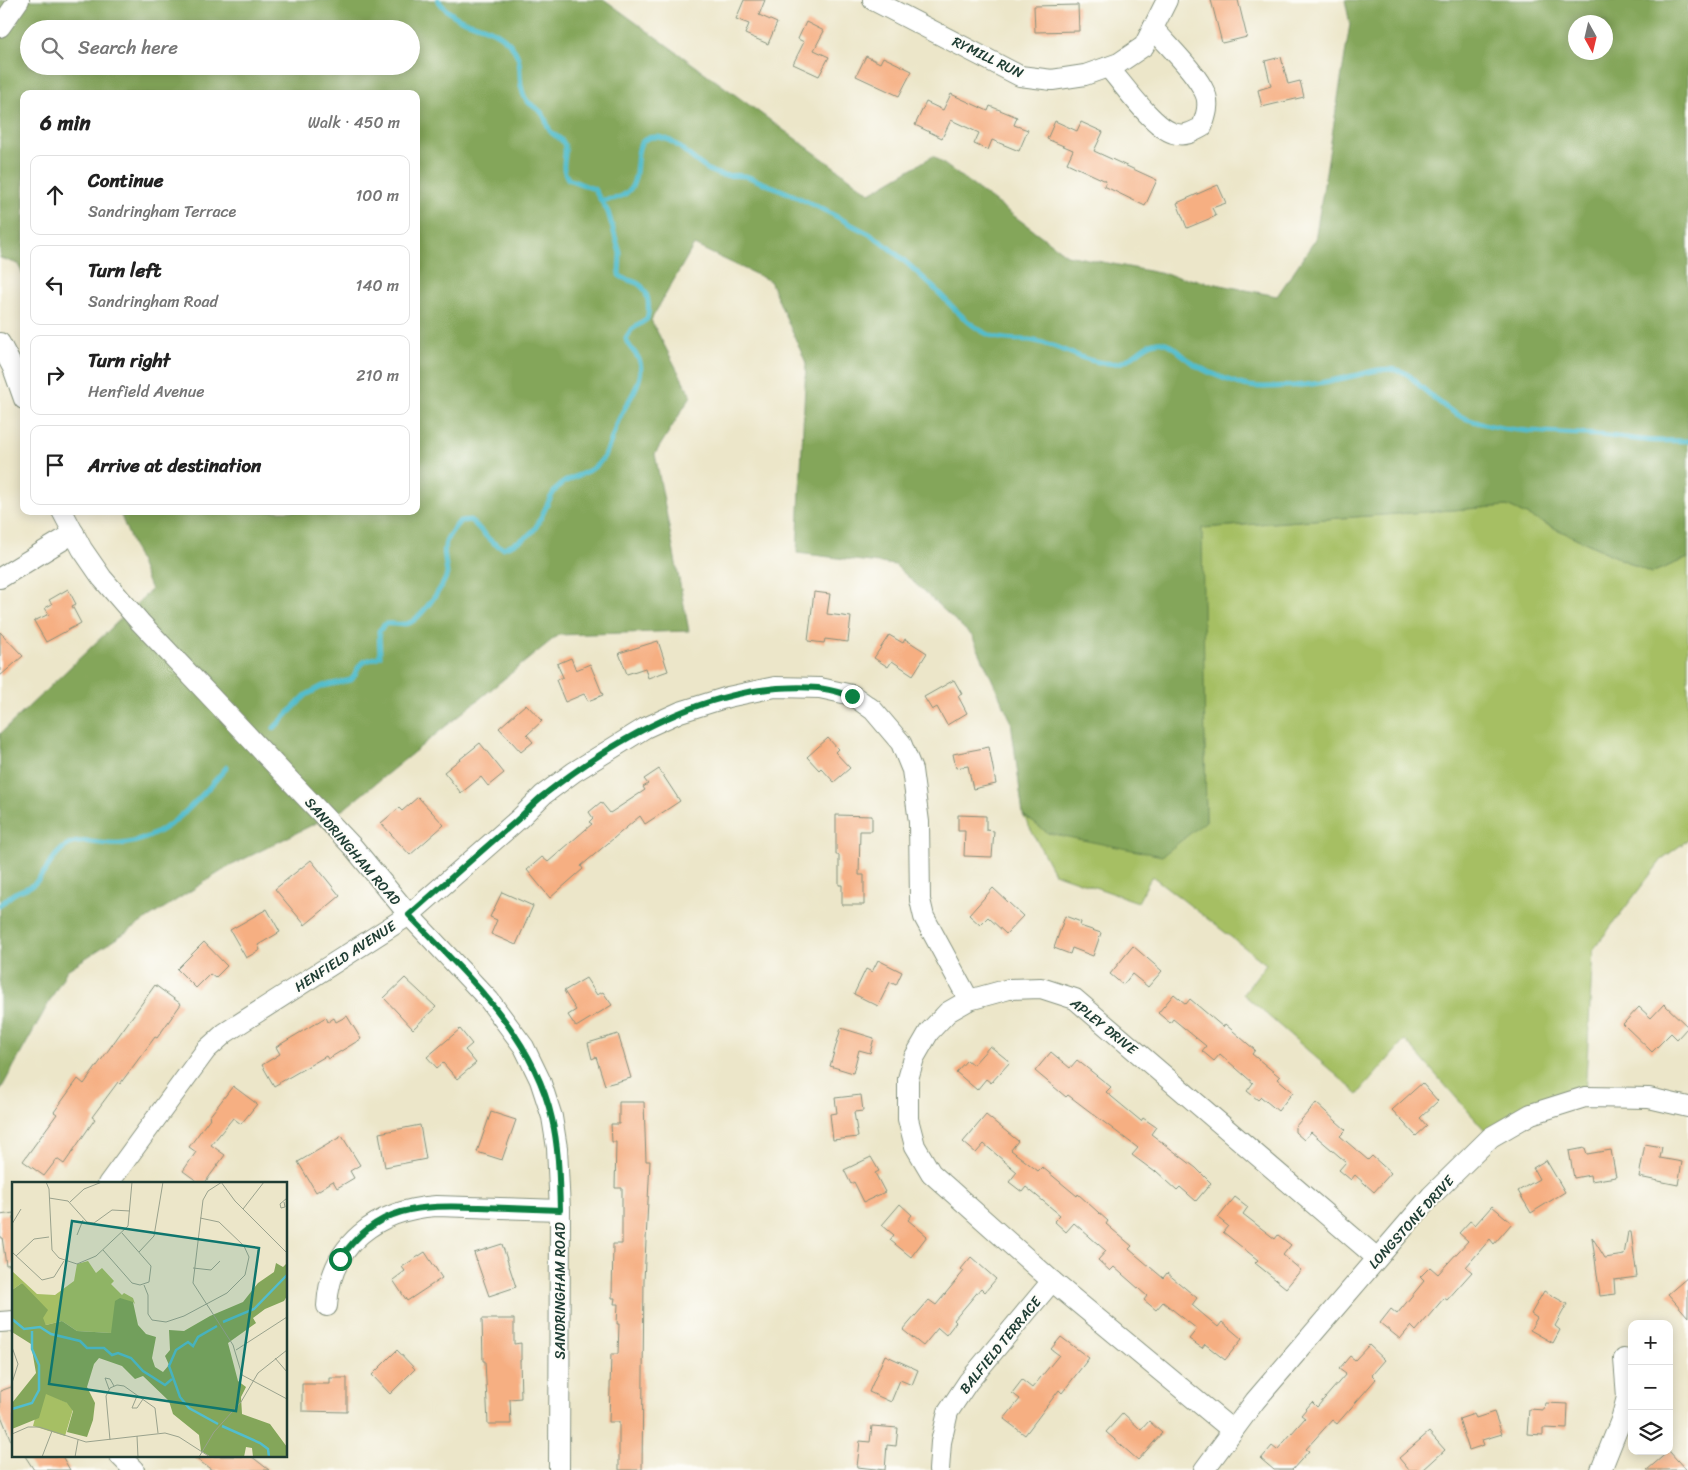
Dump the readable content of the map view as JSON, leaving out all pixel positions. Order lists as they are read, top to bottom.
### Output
{
  "streets": {
    "street": [
      "RYMILL RUN",
      "SANDRINGHAM ROAD",
      "HENFIELD AVENUE",
      "APLEY DRIVE",
      "LONGSTONE DRIVE",
      "BALFIELD TERRACE"
    ]
  },
  "crossings": [
    ["SANDRINGHAM ROAD", "HENFIELD AVENUE"],
    ["HENFIELD AVENUE", "APLEY DRIVE"],
    ["APLEY DRIVE", "LONGSTONE DRIVE"],
    ["APLEY DRIVE", "BALFIELD TERRACE"]
  ],
  "north": "bottom",
  "page": {
    "search": "Search here",
    "heading": ["6 min", "Walk · 450 m"],
    "list": [
      ["Continue", "Sandringham Terrace", "100 m"],
      ["Turn left", "Sandringham Road", "140 m"],
      ["Turn right", "Henfield Avenue", "210 m"],
      "Arrive at destination"
    ],
    "map_buttons": ["+", "−"]
  }
}
